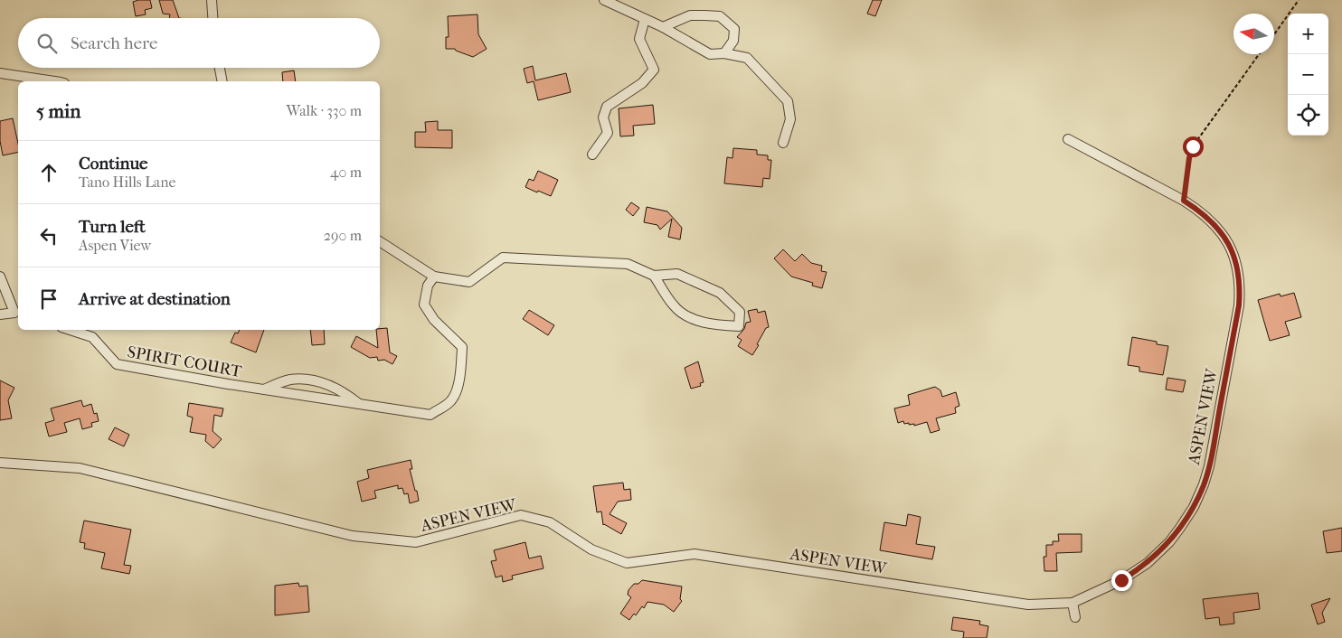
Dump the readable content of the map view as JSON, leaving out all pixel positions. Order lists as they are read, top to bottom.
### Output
{
  "streets": {
    "street": ["SPIRIT COURT", "ASPEN VIEW"]
  },
  "north": "left",
  "page": {
    "map_buttons": ["+", "−"],
    "search": "Search here",
    "heading": ["5 min", "Walk · 330 m"],
    "list": [
      ["Continue", "Tano Hills Lane", "40 m"],
      ["Turn left", "Aspen View", "290 m"],
      "Arrive at destination"
    ]
  }
}
